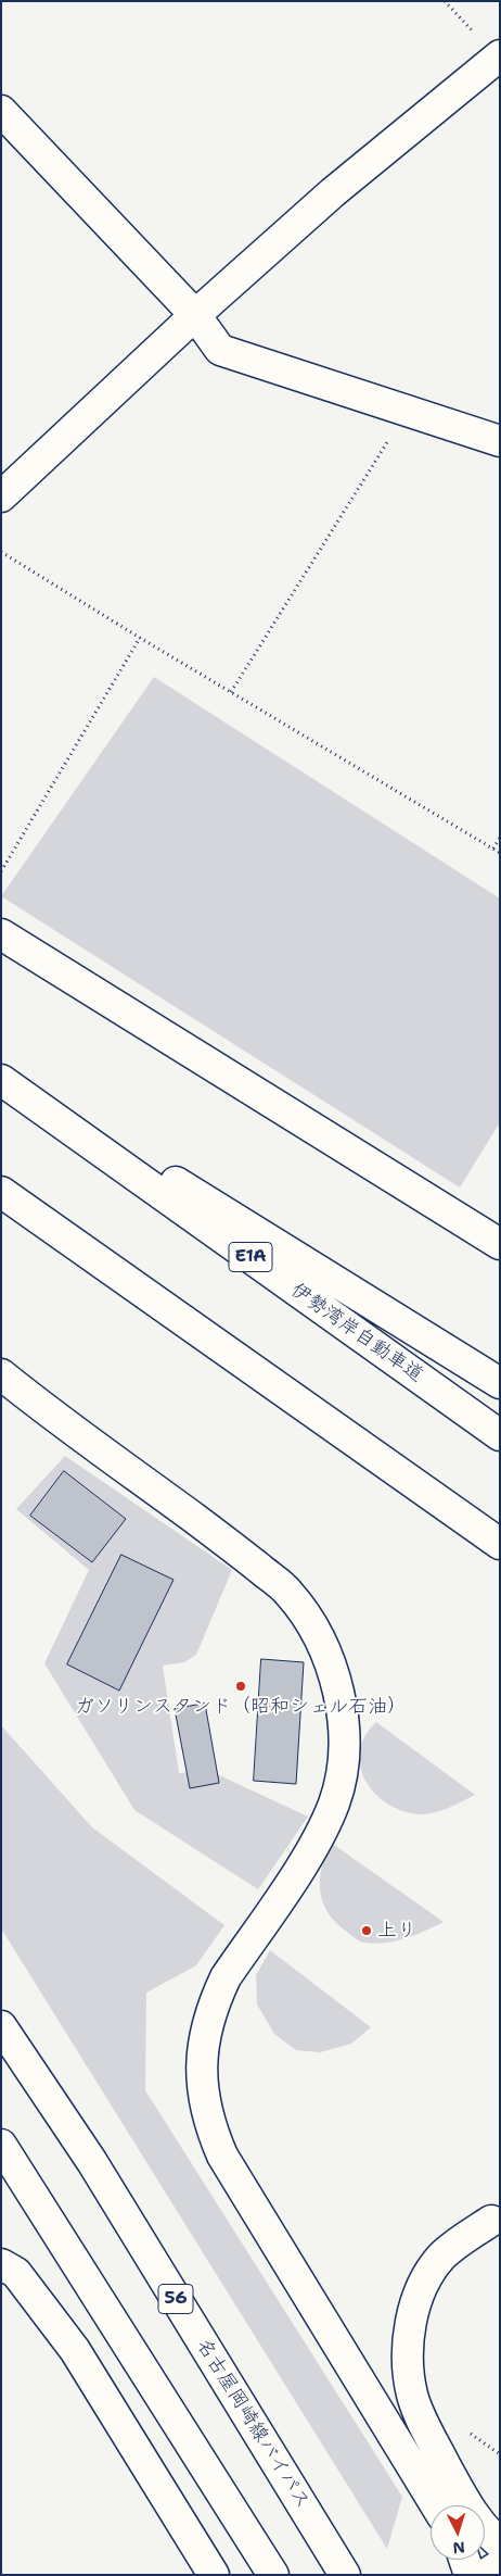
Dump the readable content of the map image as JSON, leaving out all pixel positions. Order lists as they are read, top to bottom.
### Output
{
  "streets": {
    "main road": [
      "E1A",
      "伊勢湾岸自動車道",
      "56",
      "名古屋岡崎線バイパス"
    ]
  },
  "places": ["ガソリンスタンド（昭和シェル石油）", "上り"],
  "north": "bottom"
}
